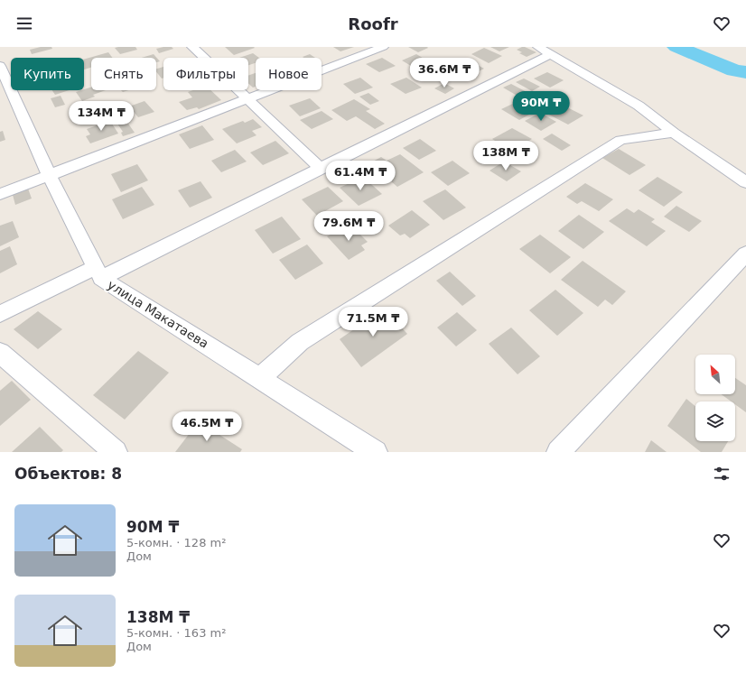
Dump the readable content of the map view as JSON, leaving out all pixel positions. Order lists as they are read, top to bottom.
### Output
{
  "streets": {
    "street": ["улица Макатаева"]
  },
  "north": "top left",
  "page": {
    "header": "Roofr",
    "price": [
      "36.6M ₸",
      "90M ₸",
      "134M ₸",
      "138M ₸",
      "61.4M ₸",
      "79.6M ₸",
      "71.5M ₸",
      "46.5M ₸"
    ],
    "chip": [
      "Купить",
      "Снять",
      "Фильтры",
      "Новое"
    ],
    "heading": "Объектов: 8",
    "list": [
      {
        "name": "90M ₸",
        "note": "5-комн. · 128 m² · Дом"
      },
      {
        "name": "138M ₸",
        "note": "5-комн. · 163 m² · Дом"
      }
    ]
  }
}
